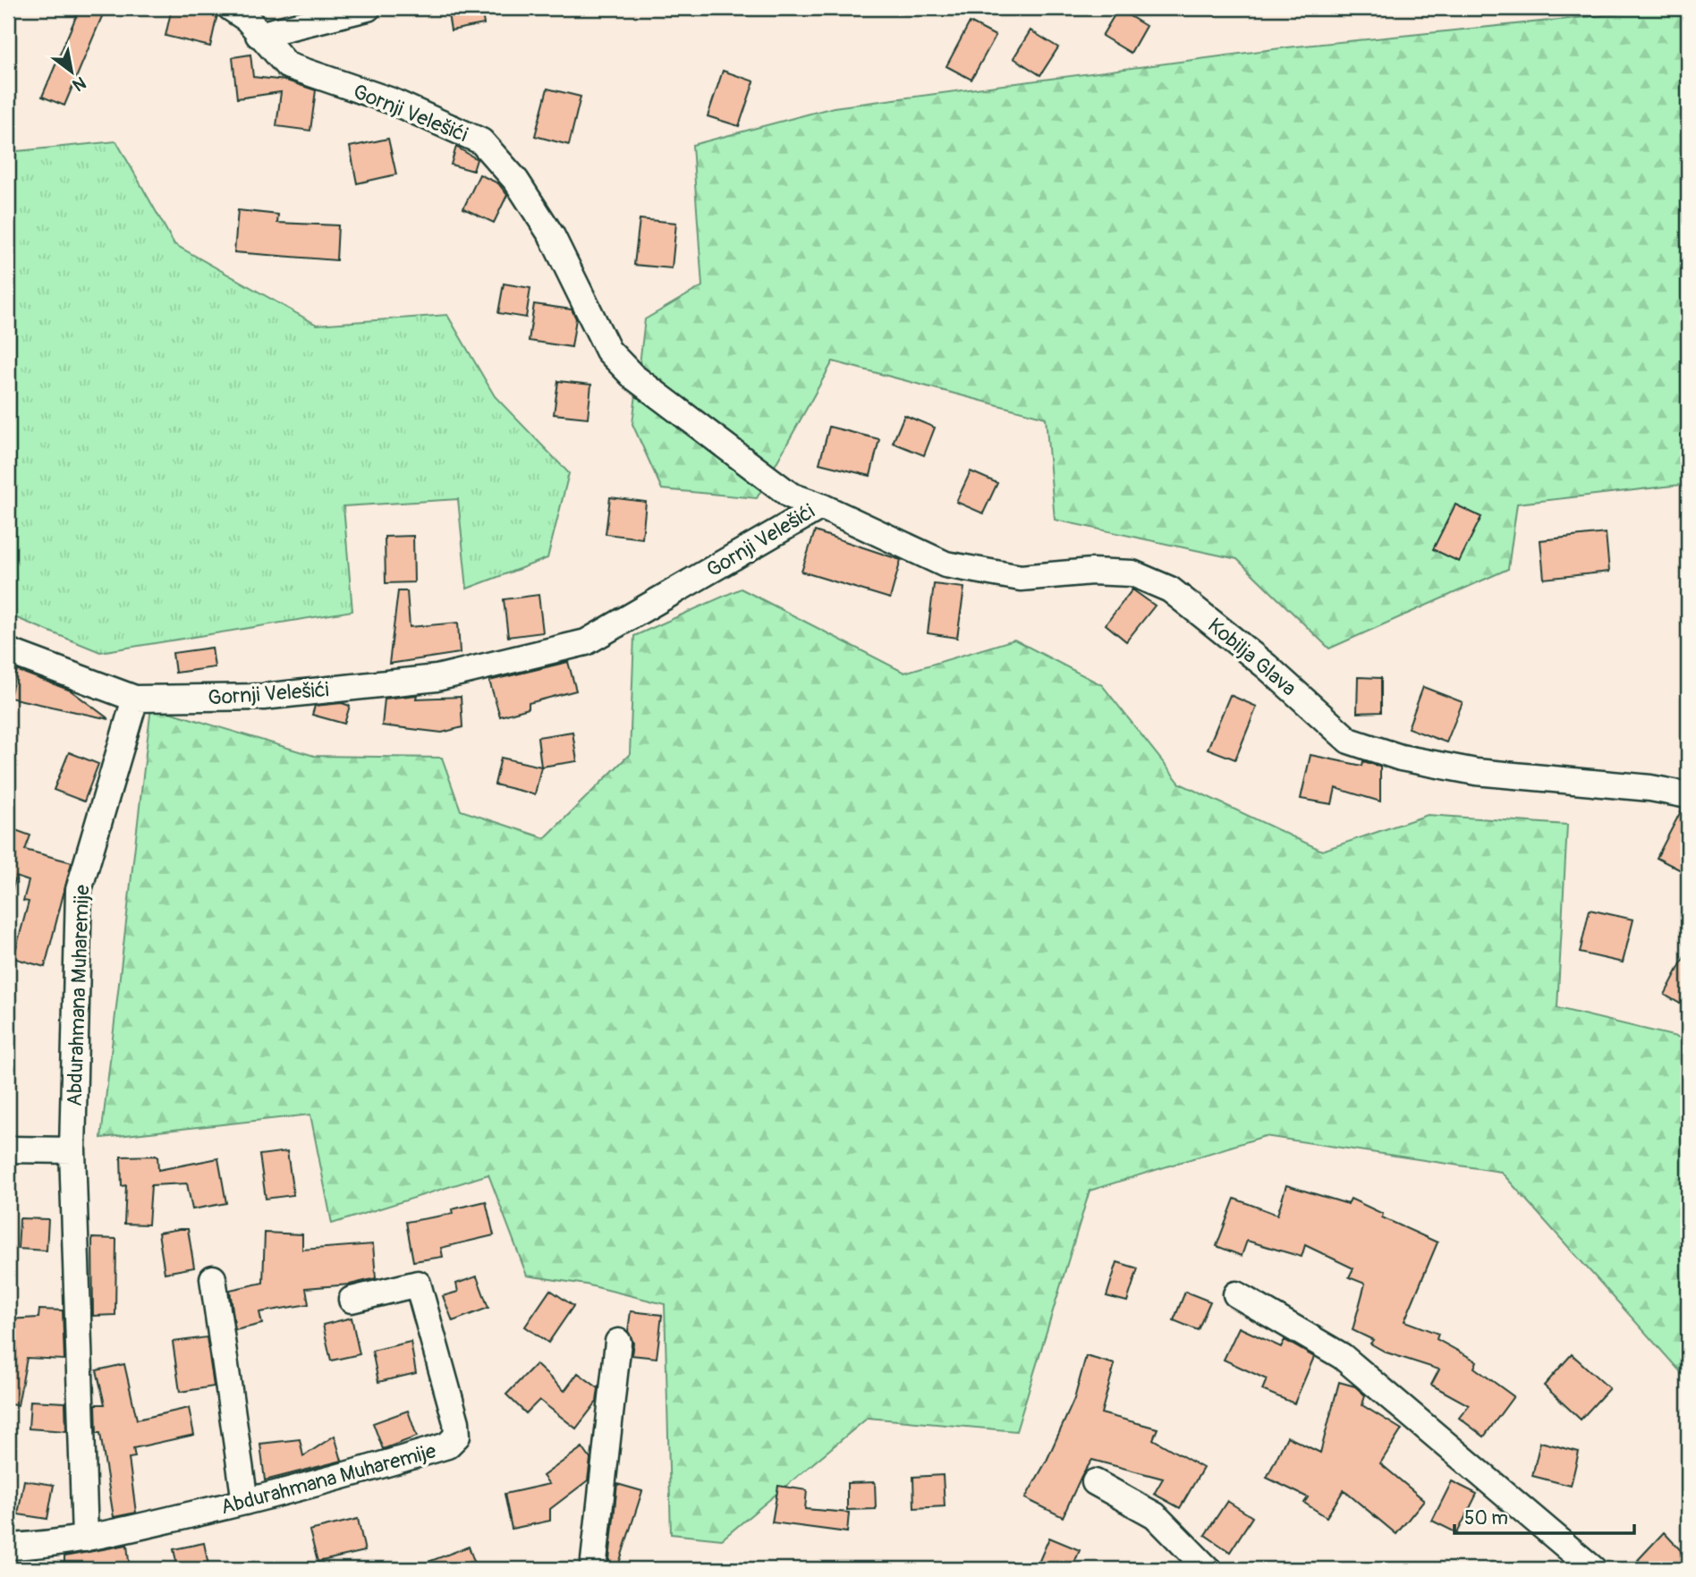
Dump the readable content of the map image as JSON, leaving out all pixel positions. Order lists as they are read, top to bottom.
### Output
{
  "streets": {
    "street": ["Gornji Velešići", "Kobilja Glava", "Abdurahmana Muharemije"]
  },
  "crossings": [
    ["Gornji Velešići", "Kobilja Glava"],
    ["Gornji Velešići", "Abdurahmana Muharemije"]
  ],
  "scale_bar": "50 m",
  "north": "bottom right"
}
